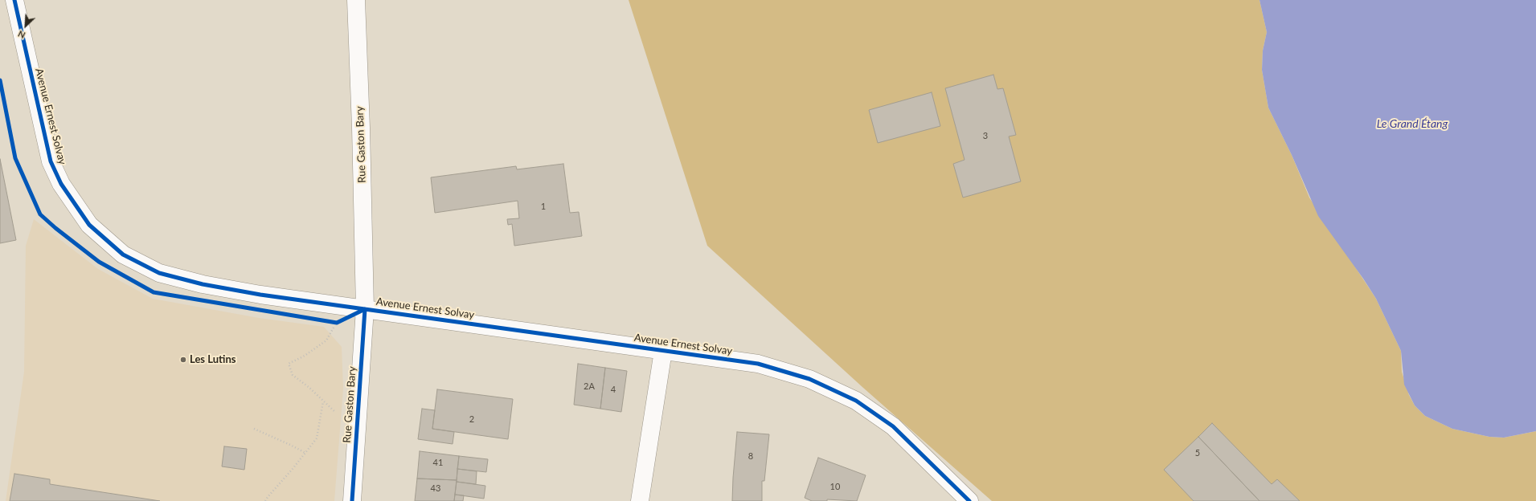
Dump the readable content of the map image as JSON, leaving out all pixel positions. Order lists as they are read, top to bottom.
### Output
{
  "streets": {
    "street": ["Avenue Ernest Solvay", "Rue Gaston Bary"]
  },
  "crossings": [
    ["Avenue Ernest Solvay", "Rue Gaston Bary"]
  ],
  "water": ["Le Grand Étang"],
  "places": ["Les Lutins"],
  "house_numbers": [
    "3",
    "1",
    "2A",
    "4",
    "2",
    "5",
    "8",
    "41",
    "10",
    "43"
  ],
  "north": "bottom left"
}
